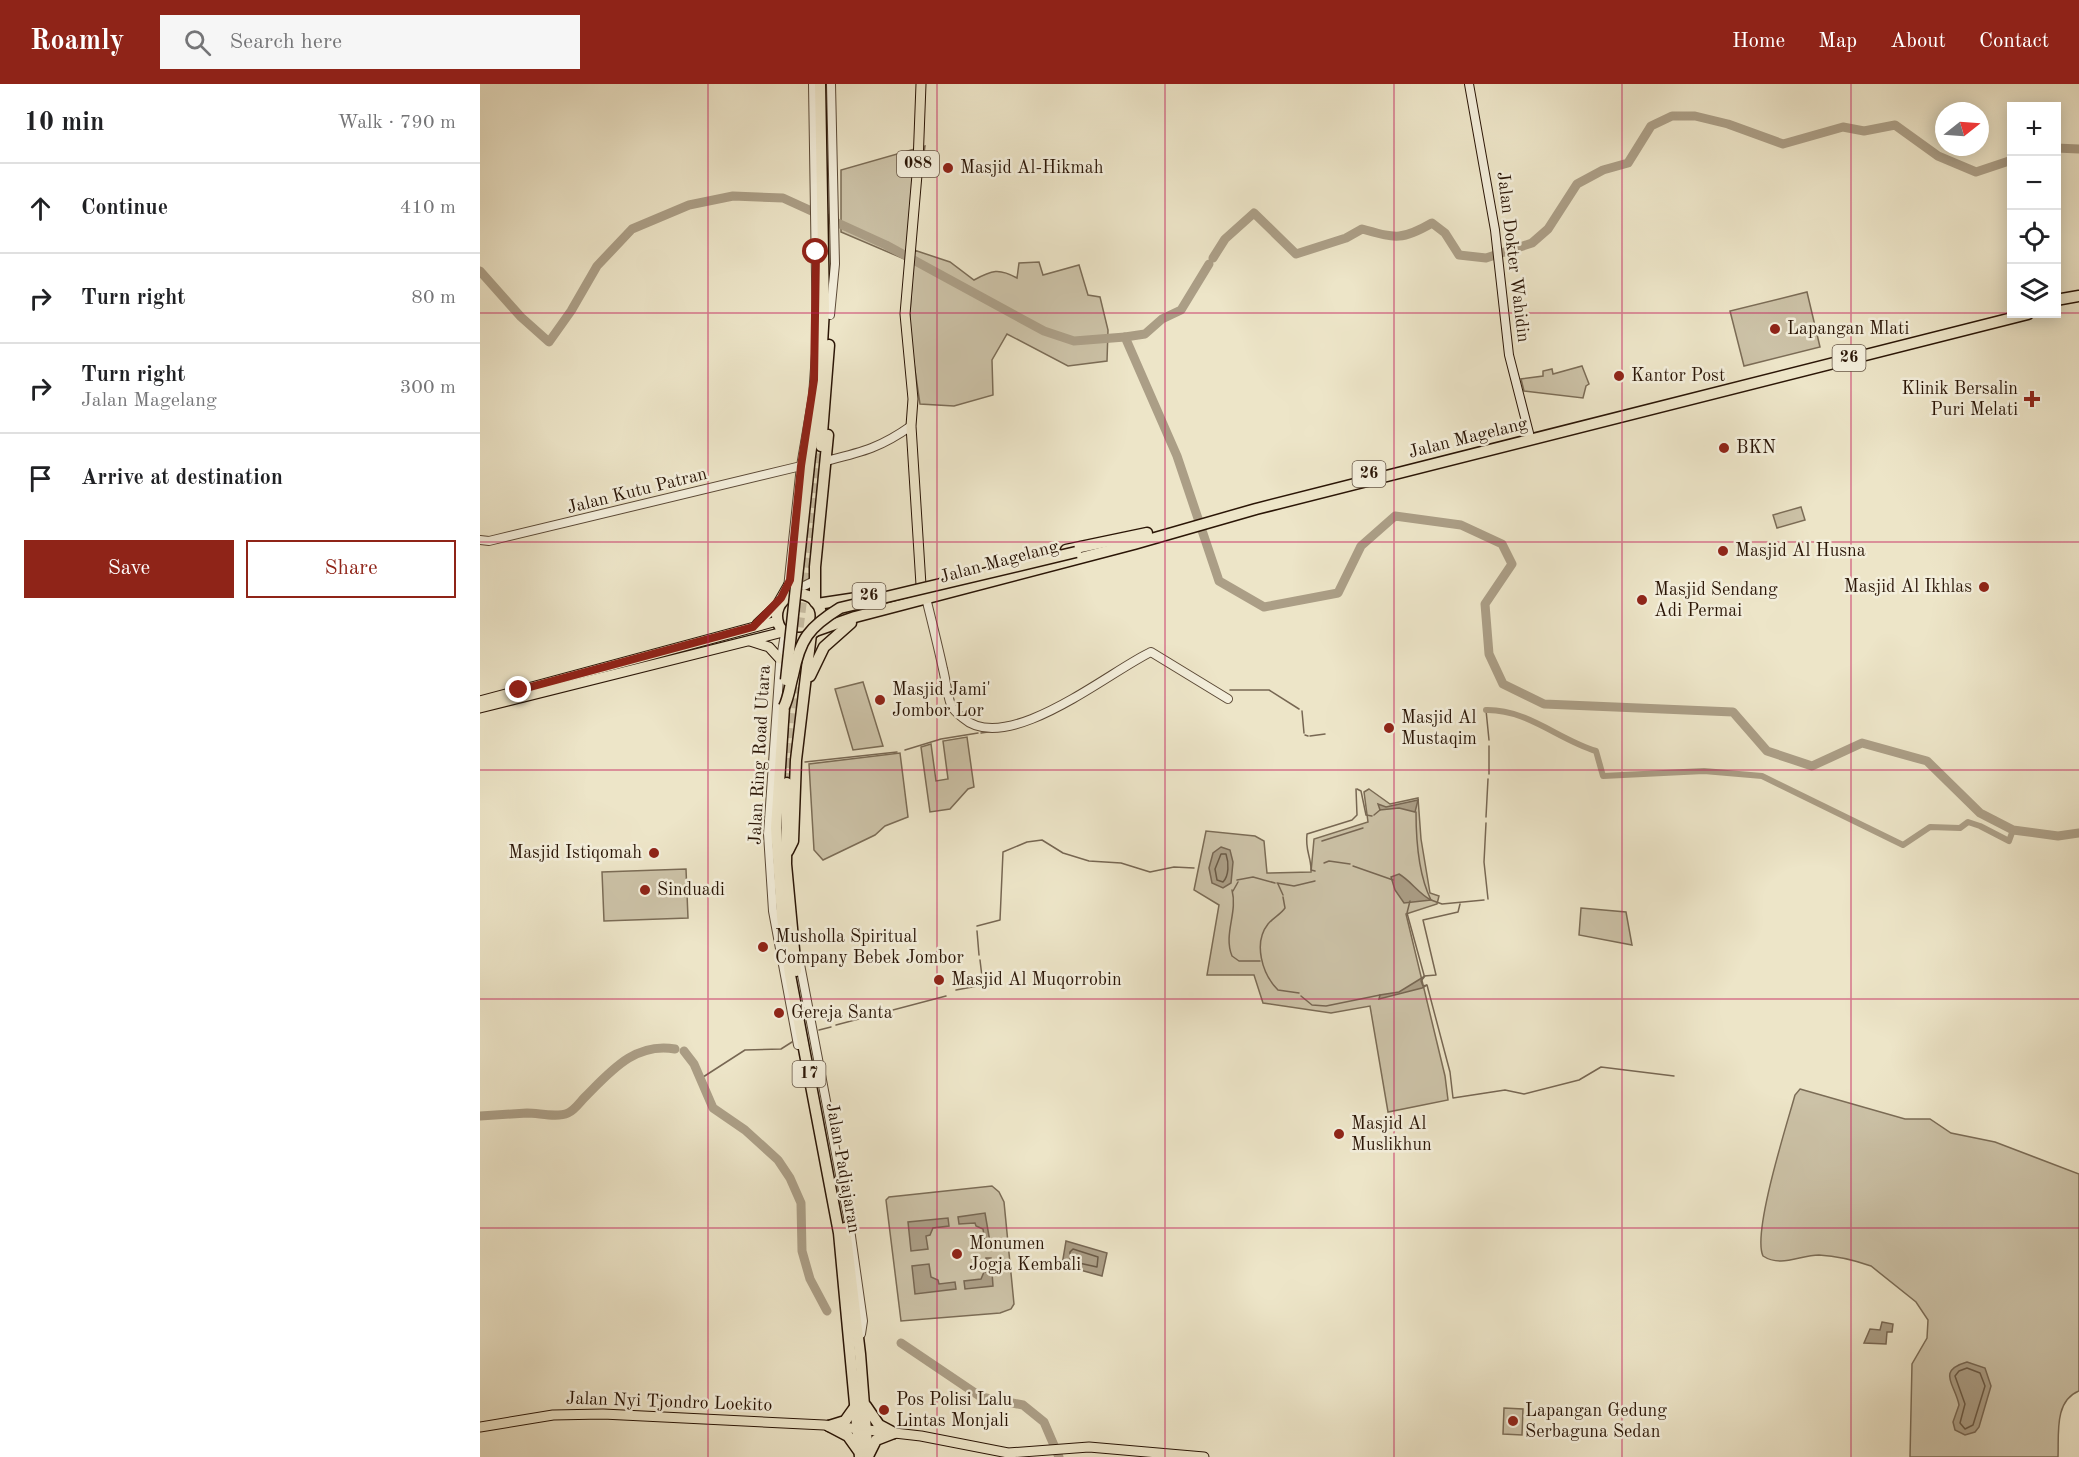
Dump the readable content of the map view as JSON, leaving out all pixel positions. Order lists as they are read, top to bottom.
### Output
{
  "streets": {
    "highway": [
      "26",
      "Jalan Magelang",
      "17",
      "Jalan Padjajaran"
    ],
    "main road": ["088", "Jalan Dokter Wahidin", "Jalan Nyi Tjondro Loekito"],
    "street": ["Jalan Kutu Patran", "Jalan Ring Road Utara"]
  },
  "crossings": [
    ["088", "Jalan Magelang"],
    ["Jalan Dokter Wahidin", "Jalan Magelang"],
    ["26", "Jalan Magelang"],
    ["26", "Jalan Ring Road Utara"],
    ["26", "17"],
    ["Jalan Magelang", "Jalan Ring Road Utara"],
    ["Jalan Magelang", "17"],
    ["Jalan Ring Road Utara", "17"],
    ["Jalan Ring Road Utara", "Jalan Padjajaran"],
    ["17", "Jalan Padjajaran"],
    ["Jalan Padjajaran", "Jalan Nyi Tjondro Loekito"]
  ],
  "places": {
    "other": [
      "Masjid Al-Hikmah",
      "Lapangan Mlati",
      "Kantor Post",
      "BKN",
      "Masjid Al Husna",
      "Masjid Al Ikhlas",
      "Masjid Sendang Adi Permai",
      "Masjid Jami' Jombor Lor",
      "Masjid Al Mustaqim",
      "Masjid Istiqomah",
      "Sinduadi",
      "Musholla Spiritual Company Bebek Jombor",
      "Masjid Al Muqorrobin",
      "Gereja Santa",
      "Masjid Al Muslikhun",
      "Monumen Jogja Kembali",
      "Pos Polisi Lalu Lintas Monjali",
      "Lapangan Gedung Serbaguna Sedan"
    ],
    "health": ["Klinik Bersalin Puri Melati"]
  },
  "north": "right",
  "page": {
    "header": "Roamly",
    "search": "Search here",
    "nav": [
      "Home",
      "Map",
      "About",
      "Contact"
    ],
    "heading": ["10 min", "Walk · 790 m"],
    "map_buttons": ["+", "−"],
    "list": [
      ["Continue", "410 m"],
      ["Turn right", "80 m"],
      ["Turn right", "Jalan Magelang", "300 m"],
      "Arrive at destination"
    ],
    "buttons": ["Save", "Share"]
  }
}
